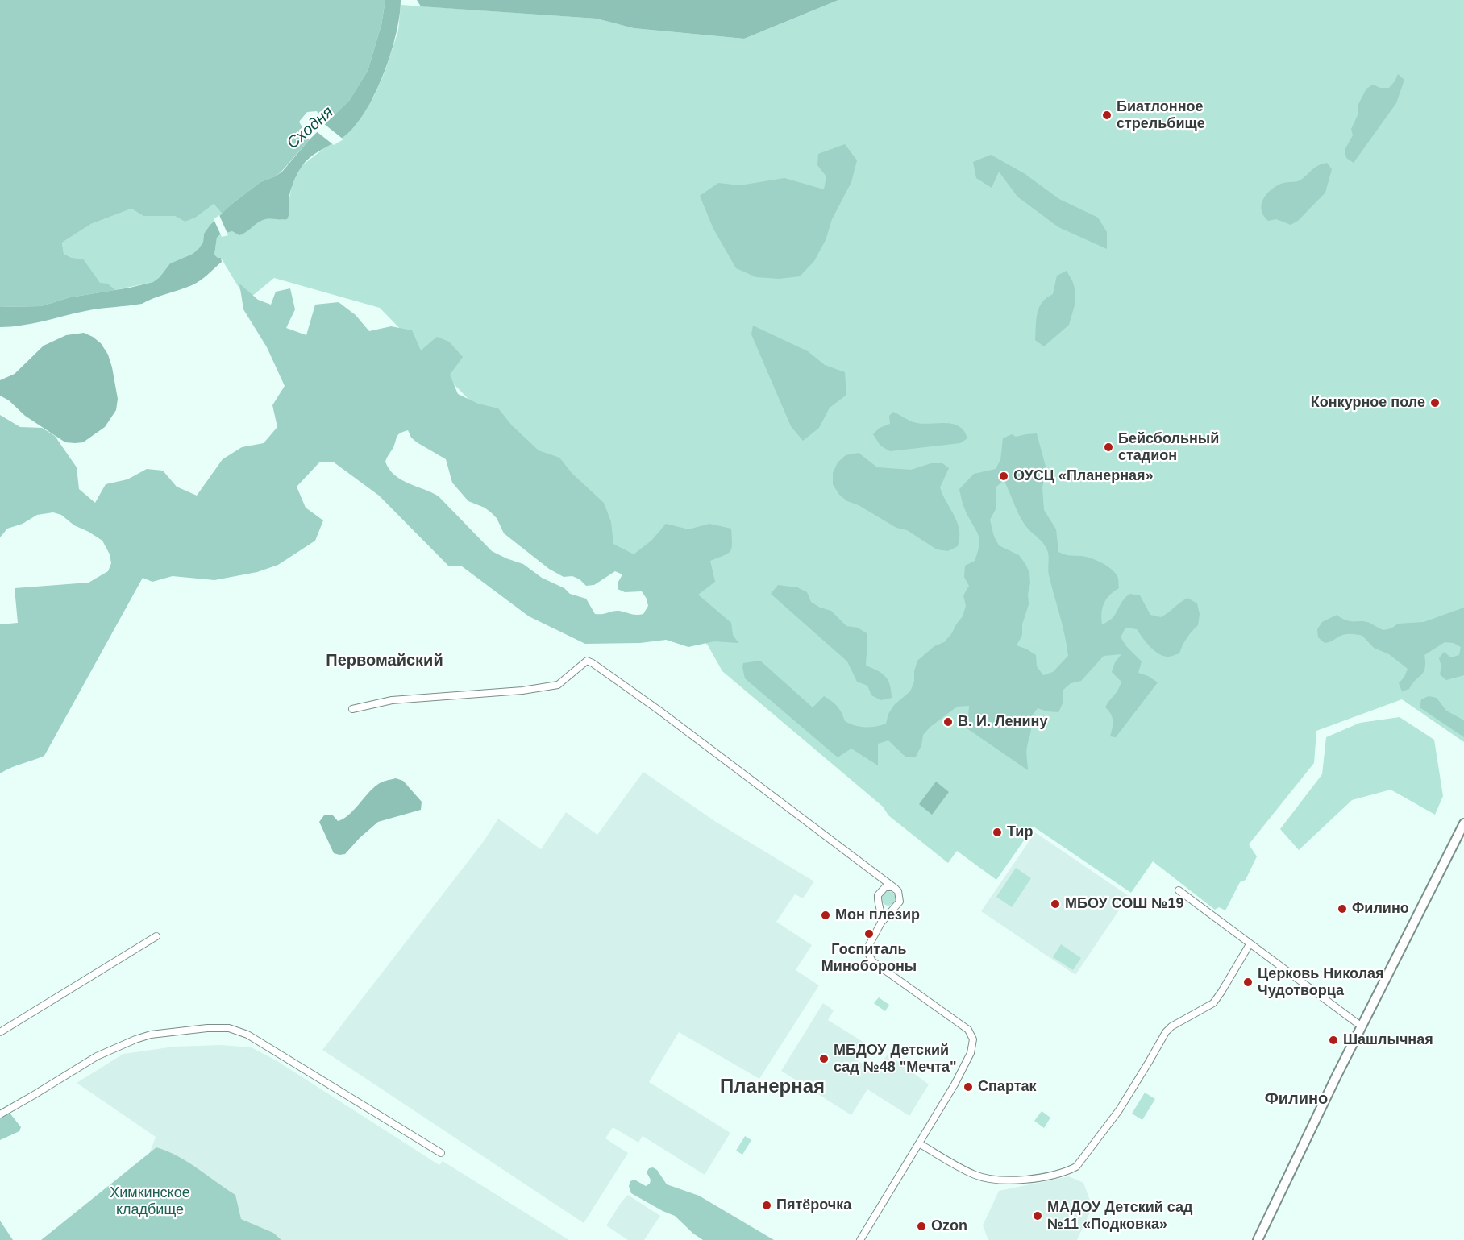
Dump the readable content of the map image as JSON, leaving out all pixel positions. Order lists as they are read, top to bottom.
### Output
{
  "districts": ["Первомайский", "Планерная", "Филино"],
  "water": ["Сходня"],
  "parks": ["Химкинское кладбище"],
  "places": [
    "Биатлонное стрельбище",
    "Конкурное поле",
    "Бейсбольный стадион",
    "ОУСЦ «Планерная»",
    "В. И. Ленину",
    "Тир",
    "МБОУ СОШ №19",
    "Филино",
    "Мон плезир",
    "Госпиталь Минобороны",
    "Церковь Николая Чудотворца",
    "Шашлычная",
    "МБДОУ Детский сад №48 \"Мечта\"",
    "Спартак",
    "Пятёрочка",
    "МАДОУ Детский сад №11 «Подковка»",
    "Ozon"
  ]
}
